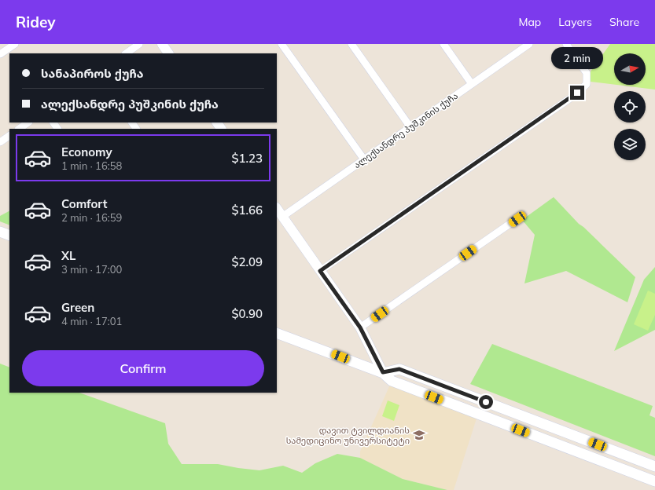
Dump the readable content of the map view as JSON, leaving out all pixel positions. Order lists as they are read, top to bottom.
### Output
{
  "streets": {
    "street": ["ალექსანდრე პუშკინის ქუჩა"]
  },
  "places": {
    "school or university": ["დავით ტვილდიანის სამედიცინო უნივერსიტეტი"]
  },
  "north": "right",
  "page": {
    "header": "Ridey",
    "nav": ["Map", "Layers", "Share"],
    "bubble": "2 min",
    "banner": ["სანაპიროს ქუჩა", "ალექსანდრე პუშკინის ქუჩა"],
    "list": [
      {
        "name": "Economy",
        "note": "1 min · 16:58",
        "value": "$1.23"
      },
      {
        "name": "Comfort",
        "note": "2 min · 16:59",
        "value": "$1.66"
      },
      {
        "name": "XL",
        "note": "3 min · 17:00",
        "value": "$2.09"
      },
      {
        "name": "Green",
        "note": "4 min · 17:01",
        "value": "$0.90"
      }
    ],
    "buttons": "Confirm"
  }
}
